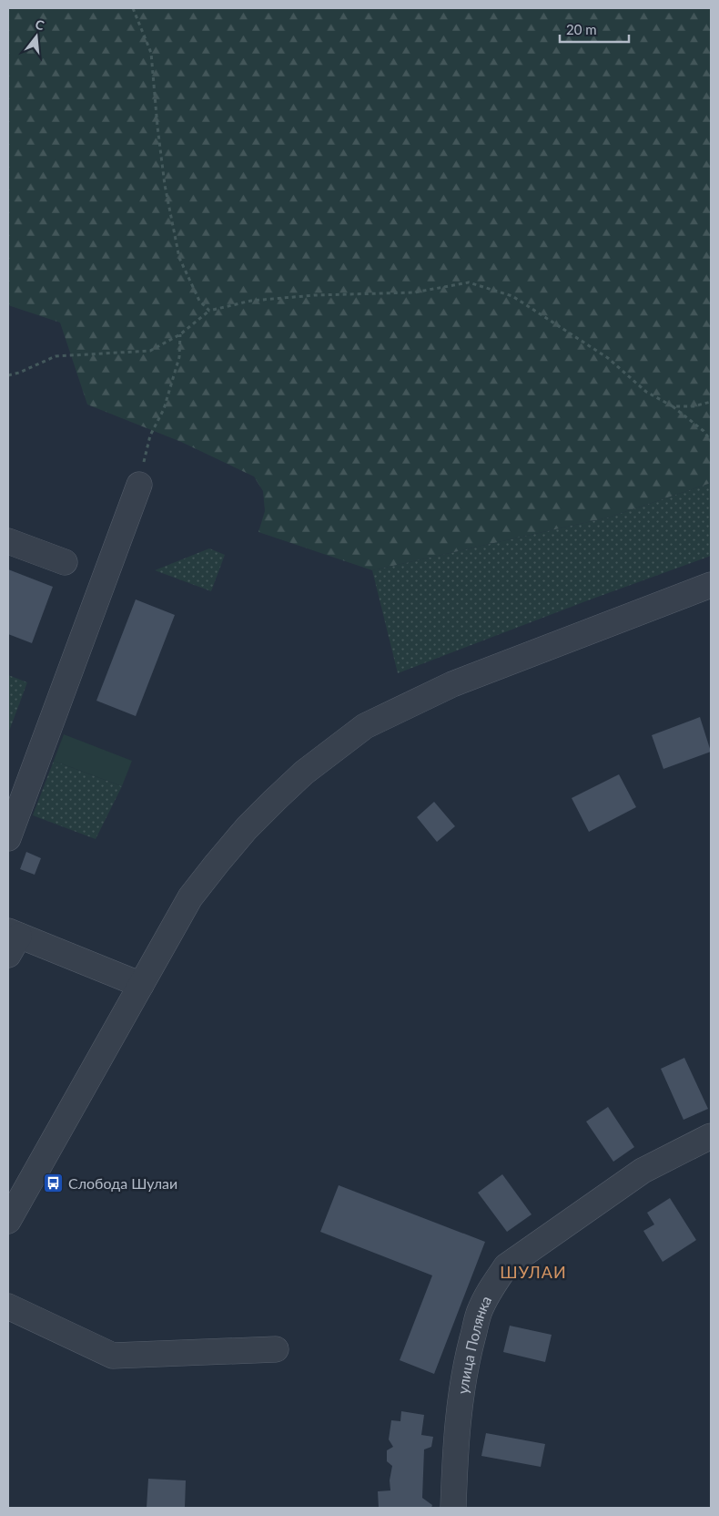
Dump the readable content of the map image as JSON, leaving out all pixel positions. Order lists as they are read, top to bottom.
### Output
{
  "streets": {
    "street": ["улица Полянка"]
  },
  "districts": ["ШУЛАИ"],
  "places": {
    "bus stop": ["Слобода Шулаи"]
  },
  "scale_bar": "20 m",
  "north": "top"
}
